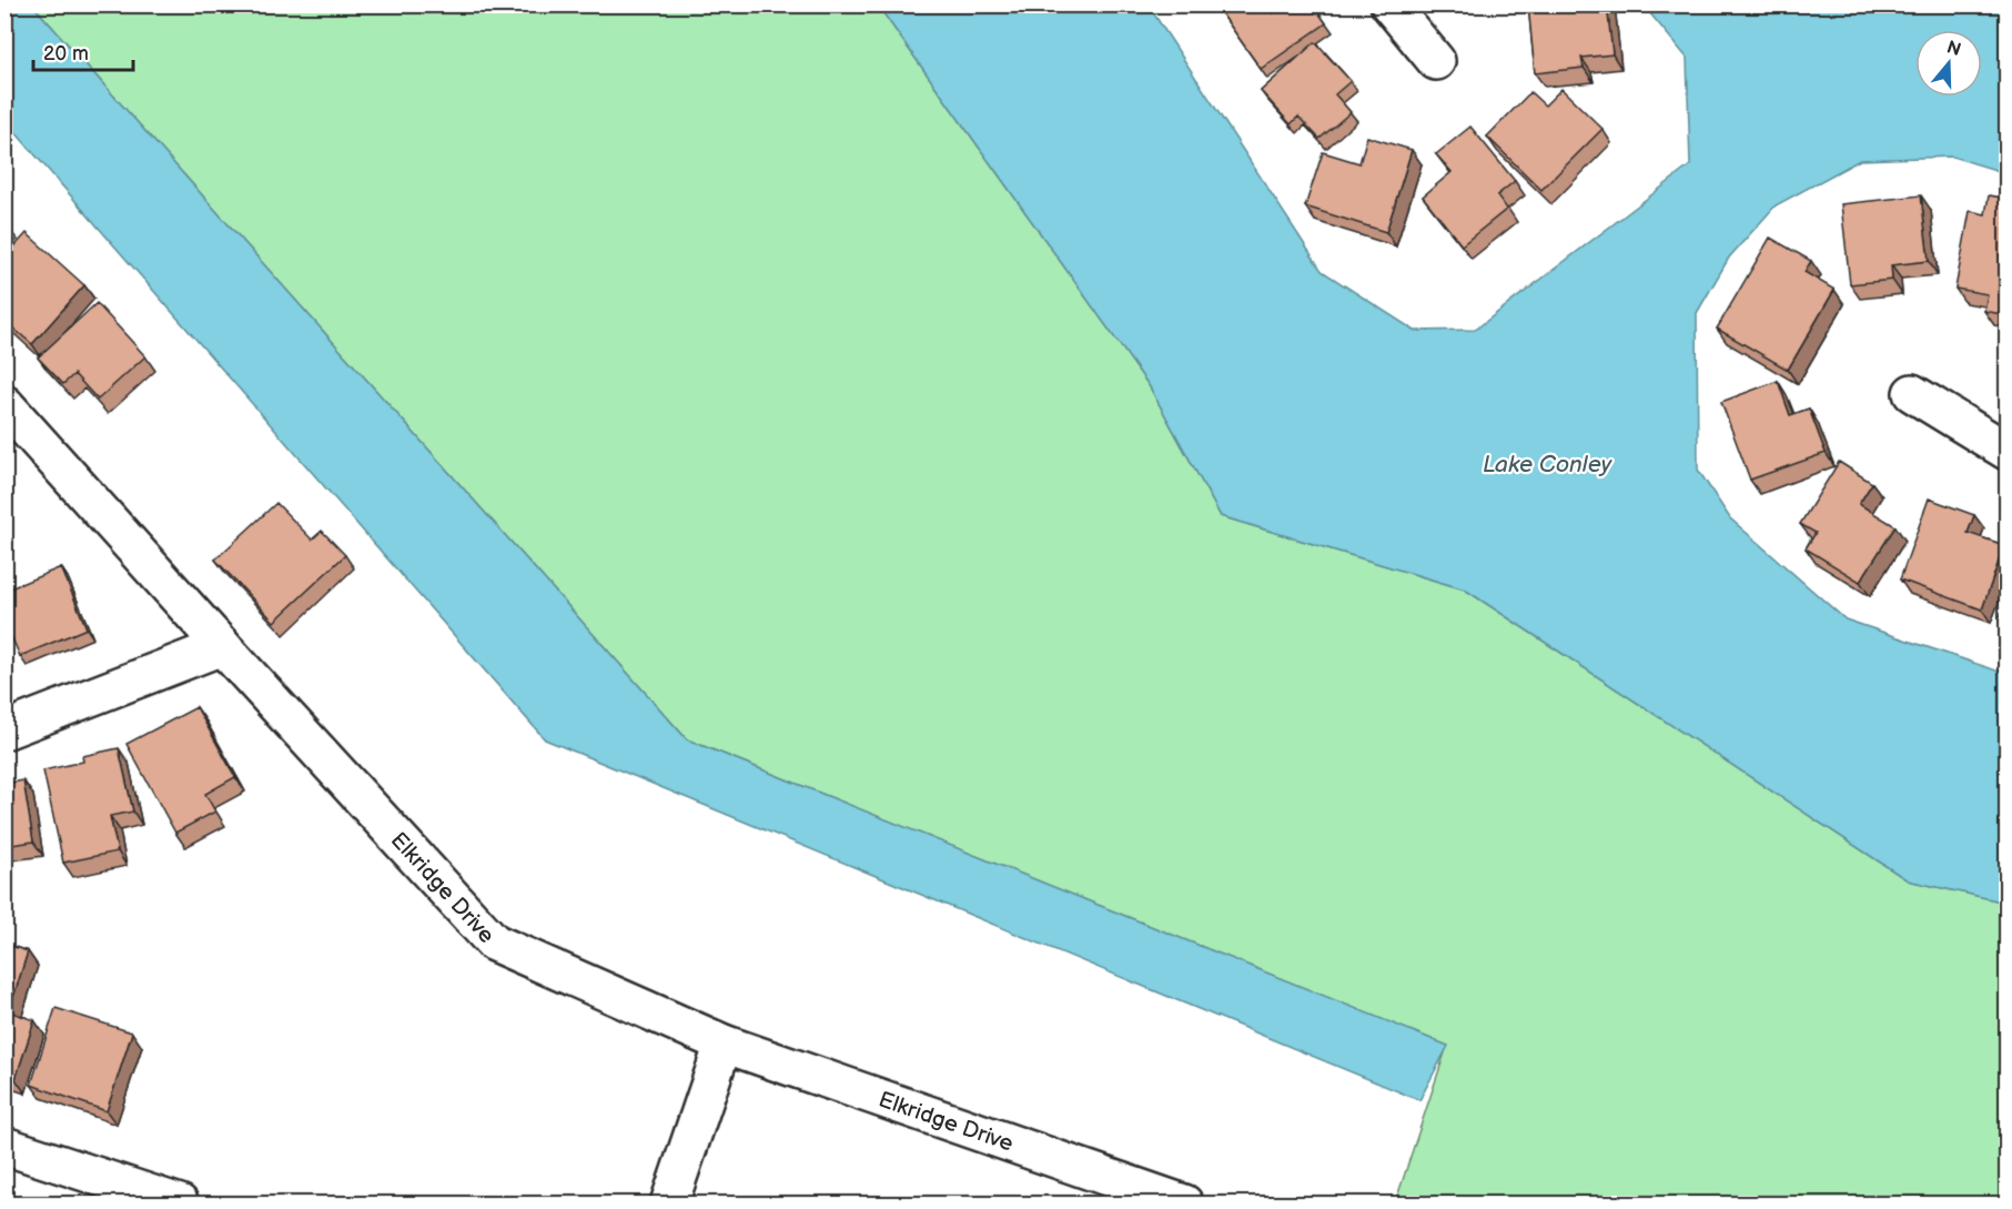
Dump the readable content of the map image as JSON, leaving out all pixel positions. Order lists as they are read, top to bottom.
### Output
{
  "streets": {
    "street": ["Elkridge Drive"]
  },
  "water": ["Lake Conley"],
  "scale_bar": "20 m",
  "north": "top"
}
